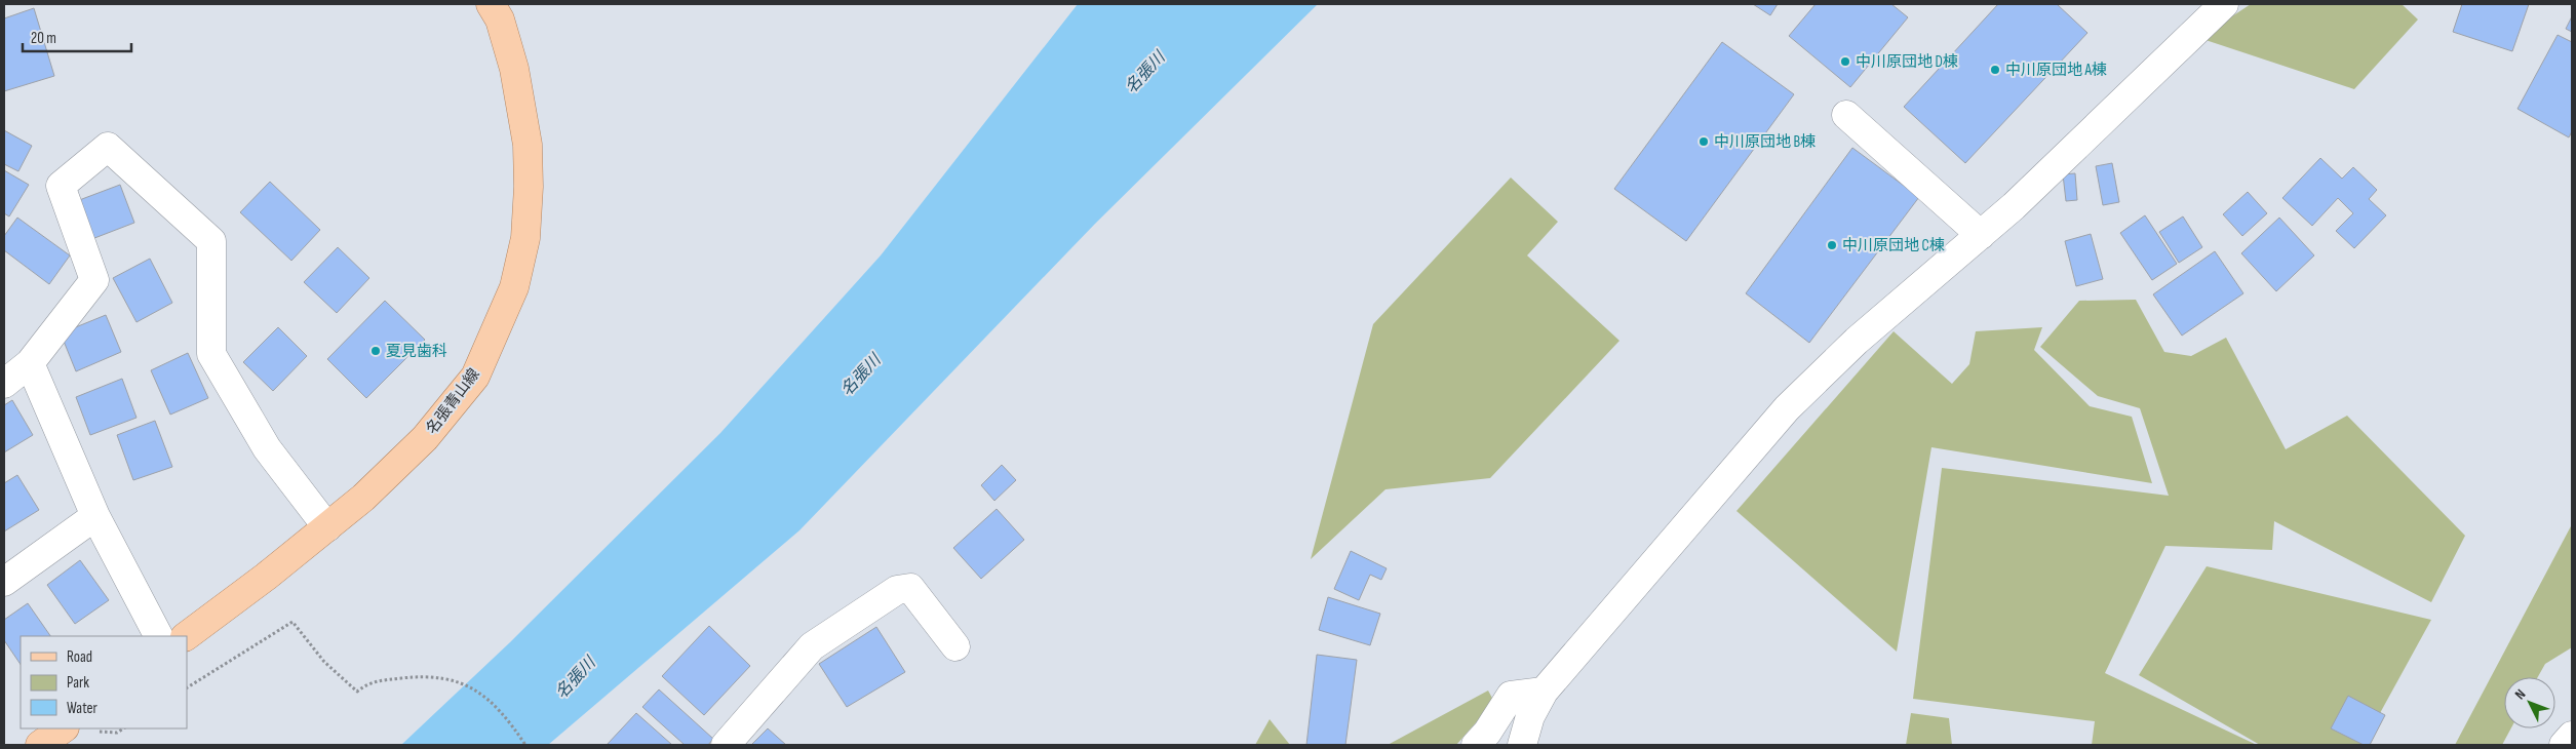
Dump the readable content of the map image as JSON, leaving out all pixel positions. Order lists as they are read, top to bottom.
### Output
{
  "streets": {
    "main road": ["名張青山線"]
  },
  "water": ["名張川"],
  "places": [
    "中川原団地 D棟",
    "中川原団地 A棟",
    "中川原団地 B棟",
    "中川原団地 C棟",
    "夏見歯科"
  ],
  "legend": ["Road", "Park", "Water"],
  "scale_bar": "20 m",
  "north": "top left"
}
